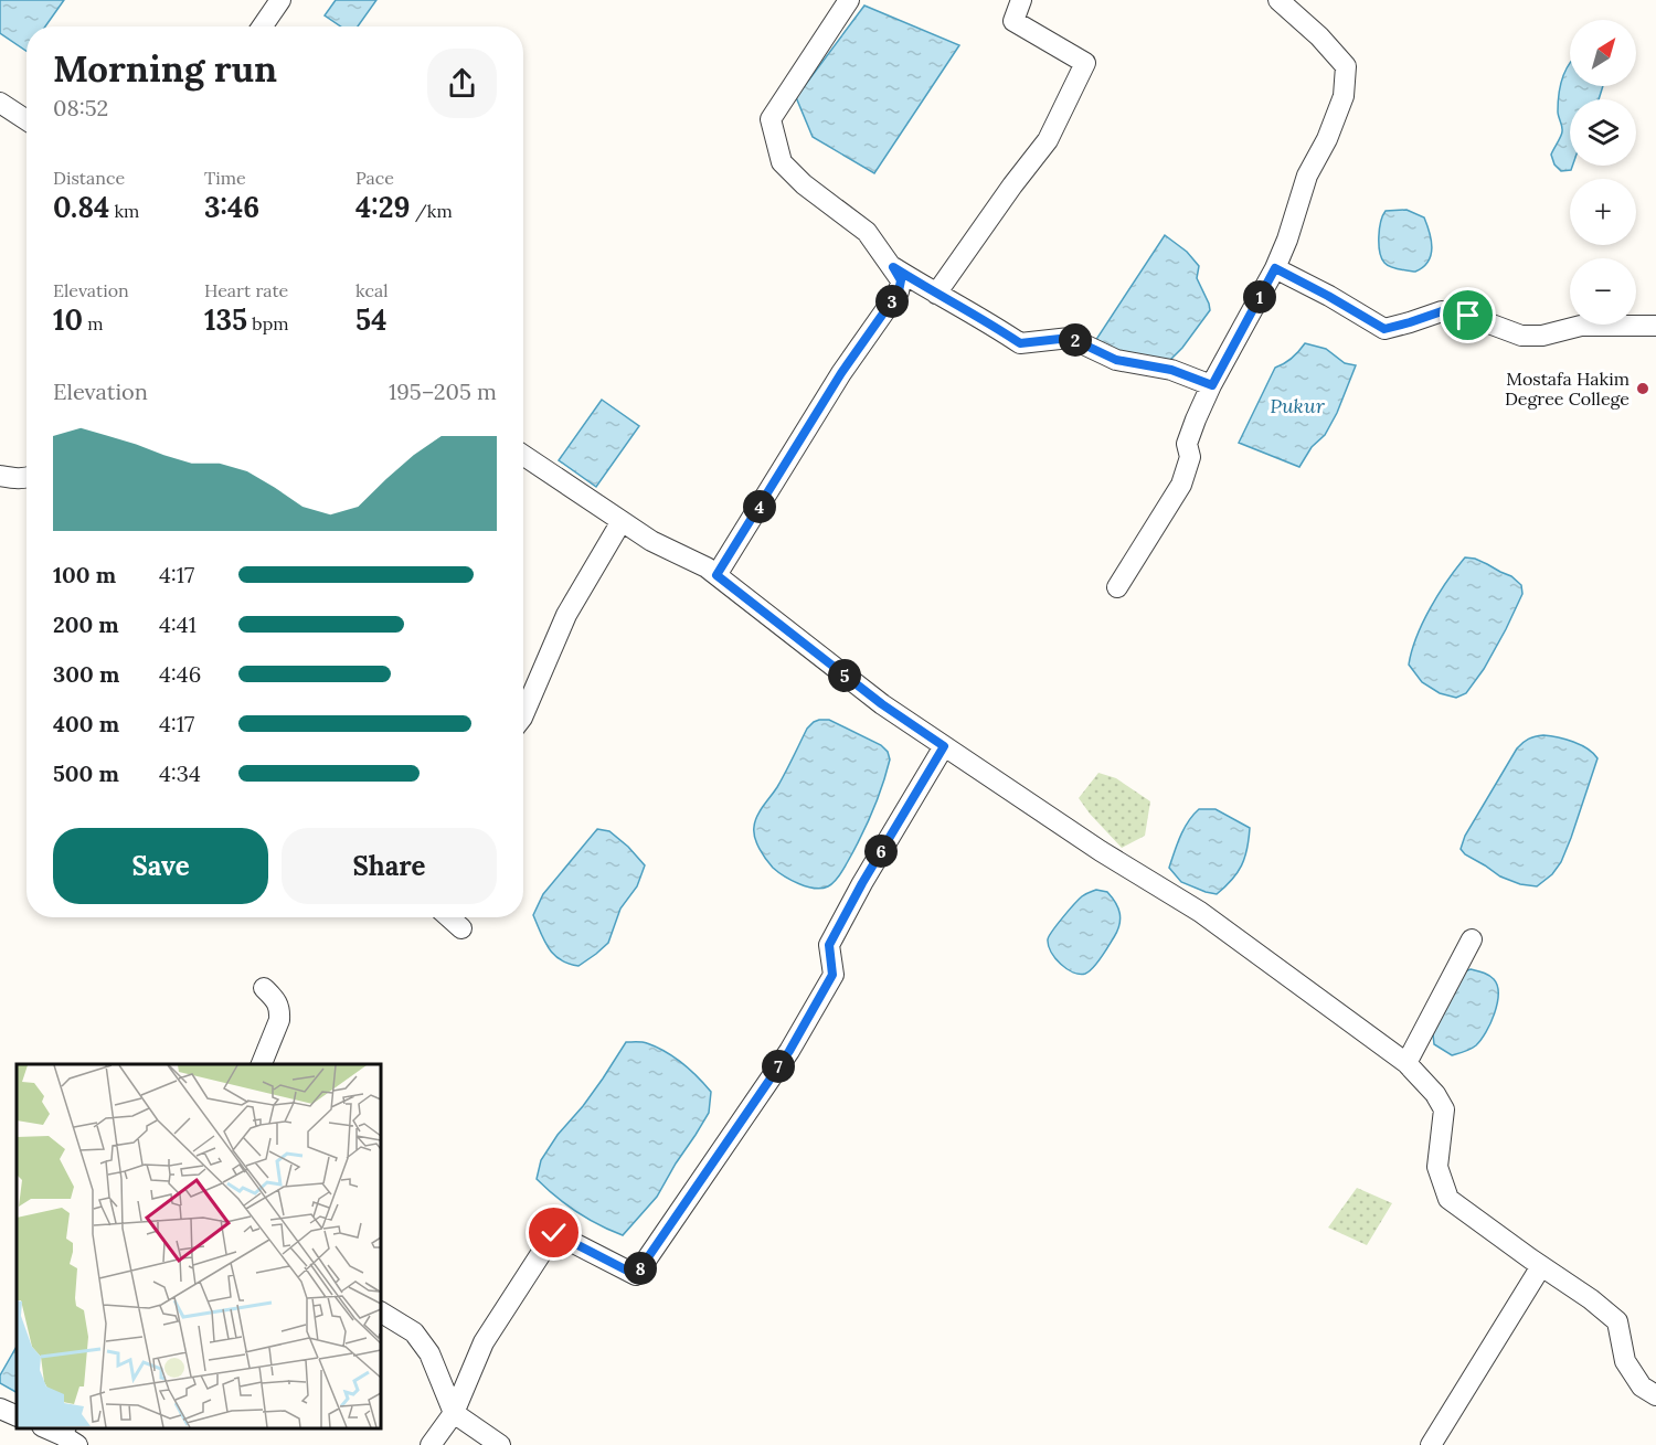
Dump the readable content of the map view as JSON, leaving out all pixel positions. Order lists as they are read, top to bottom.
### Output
{
  "water": ["Pukur"],
  "places": ["Mostafa Hakim Degree College"],
  "north": "top right",
  "page": {
    "map_buttons": ["+", "−"],
    "heading": ["Morning run", "08:52"],
    "stats": [
      ["Distance", "0.84 km"],
      ["Time", "3:46"],
      ["Pace", "4:29 /km"],
      ["Elevation", "10 m"],
      ["Heart rate", "135 bpm"],
      ["kcal", "54"]
    ],
    "pins": [
      "1",
      "3",
      "2",
      "4",
      "5",
      "6",
      "7",
      "8"
    ],
    "chart": ["Elevation", "195–205 m"],
    "list": [
      {
        "name": "100 m",
        "note": "4:17"
      },
      {
        "name": "200 m",
        "note": "4:41"
      },
      {
        "name": "300 m",
        "note": "4:46"
      },
      {
        "name": "400 m",
        "note": "4:17"
      },
      {
        "name": "500 m",
        "note": "4:34"
      }
    ],
    "buttons": ["Save", "Share"]
  }
}
